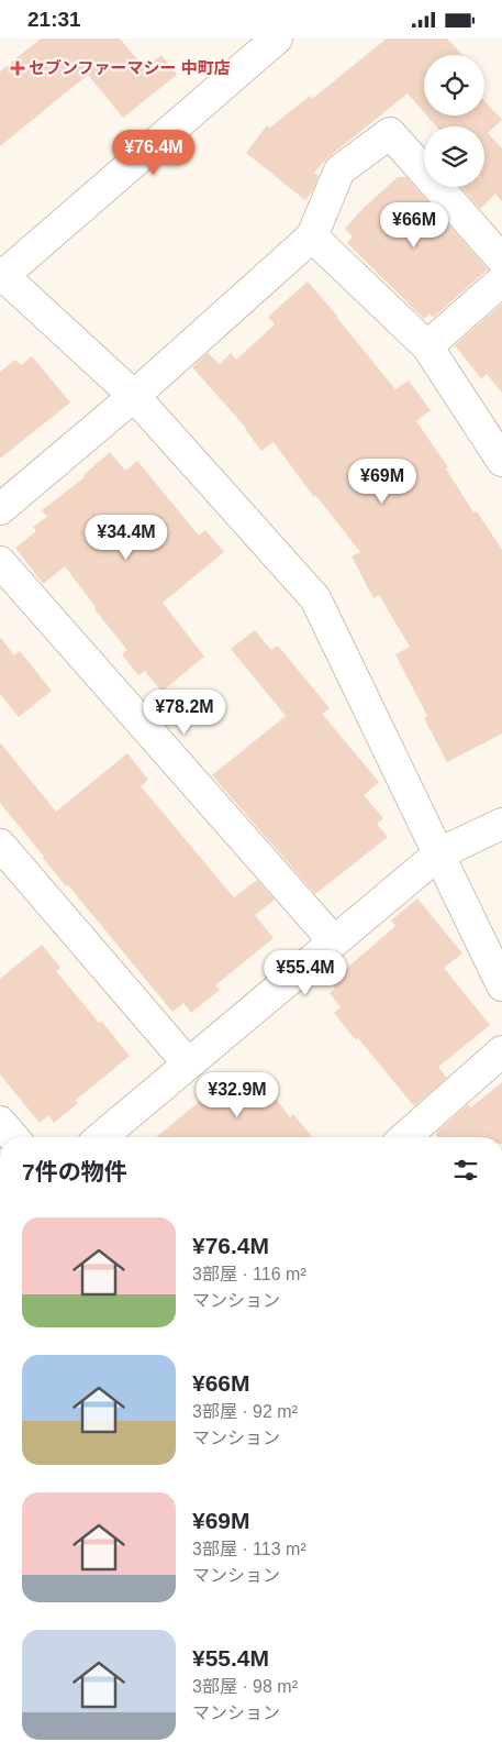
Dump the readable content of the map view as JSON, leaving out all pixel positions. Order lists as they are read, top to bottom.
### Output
{
  "places": {
    "health": ["セブンファーマシー 中町店"]
  },
  "page": {
    "status": "21:31",
    "price": [
      "¥76.4M",
      "¥66M",
      "¥69M",
      "¥34.4M",
      "¥78.2M",
      "¥55.4M",
      "¥32.9M"
    ],
    "heading": "7件の物件",
    "list": [
      {
        "name": "¥76.4M",
        "note": "3部屋 · 116 m² · マンション"
      },
      {
        "name": "¥66M",
        "note": "3部屋 · 92 m² · マンション"
      },
      {
        "name": "¥69M",
        "note": "3部屋 · 113 m² · マンション"
      },
      {
        "name": "¥55.4M",
        "note": "3部屋 · 98 m² · マンション"
      }
    ]
  }
}
